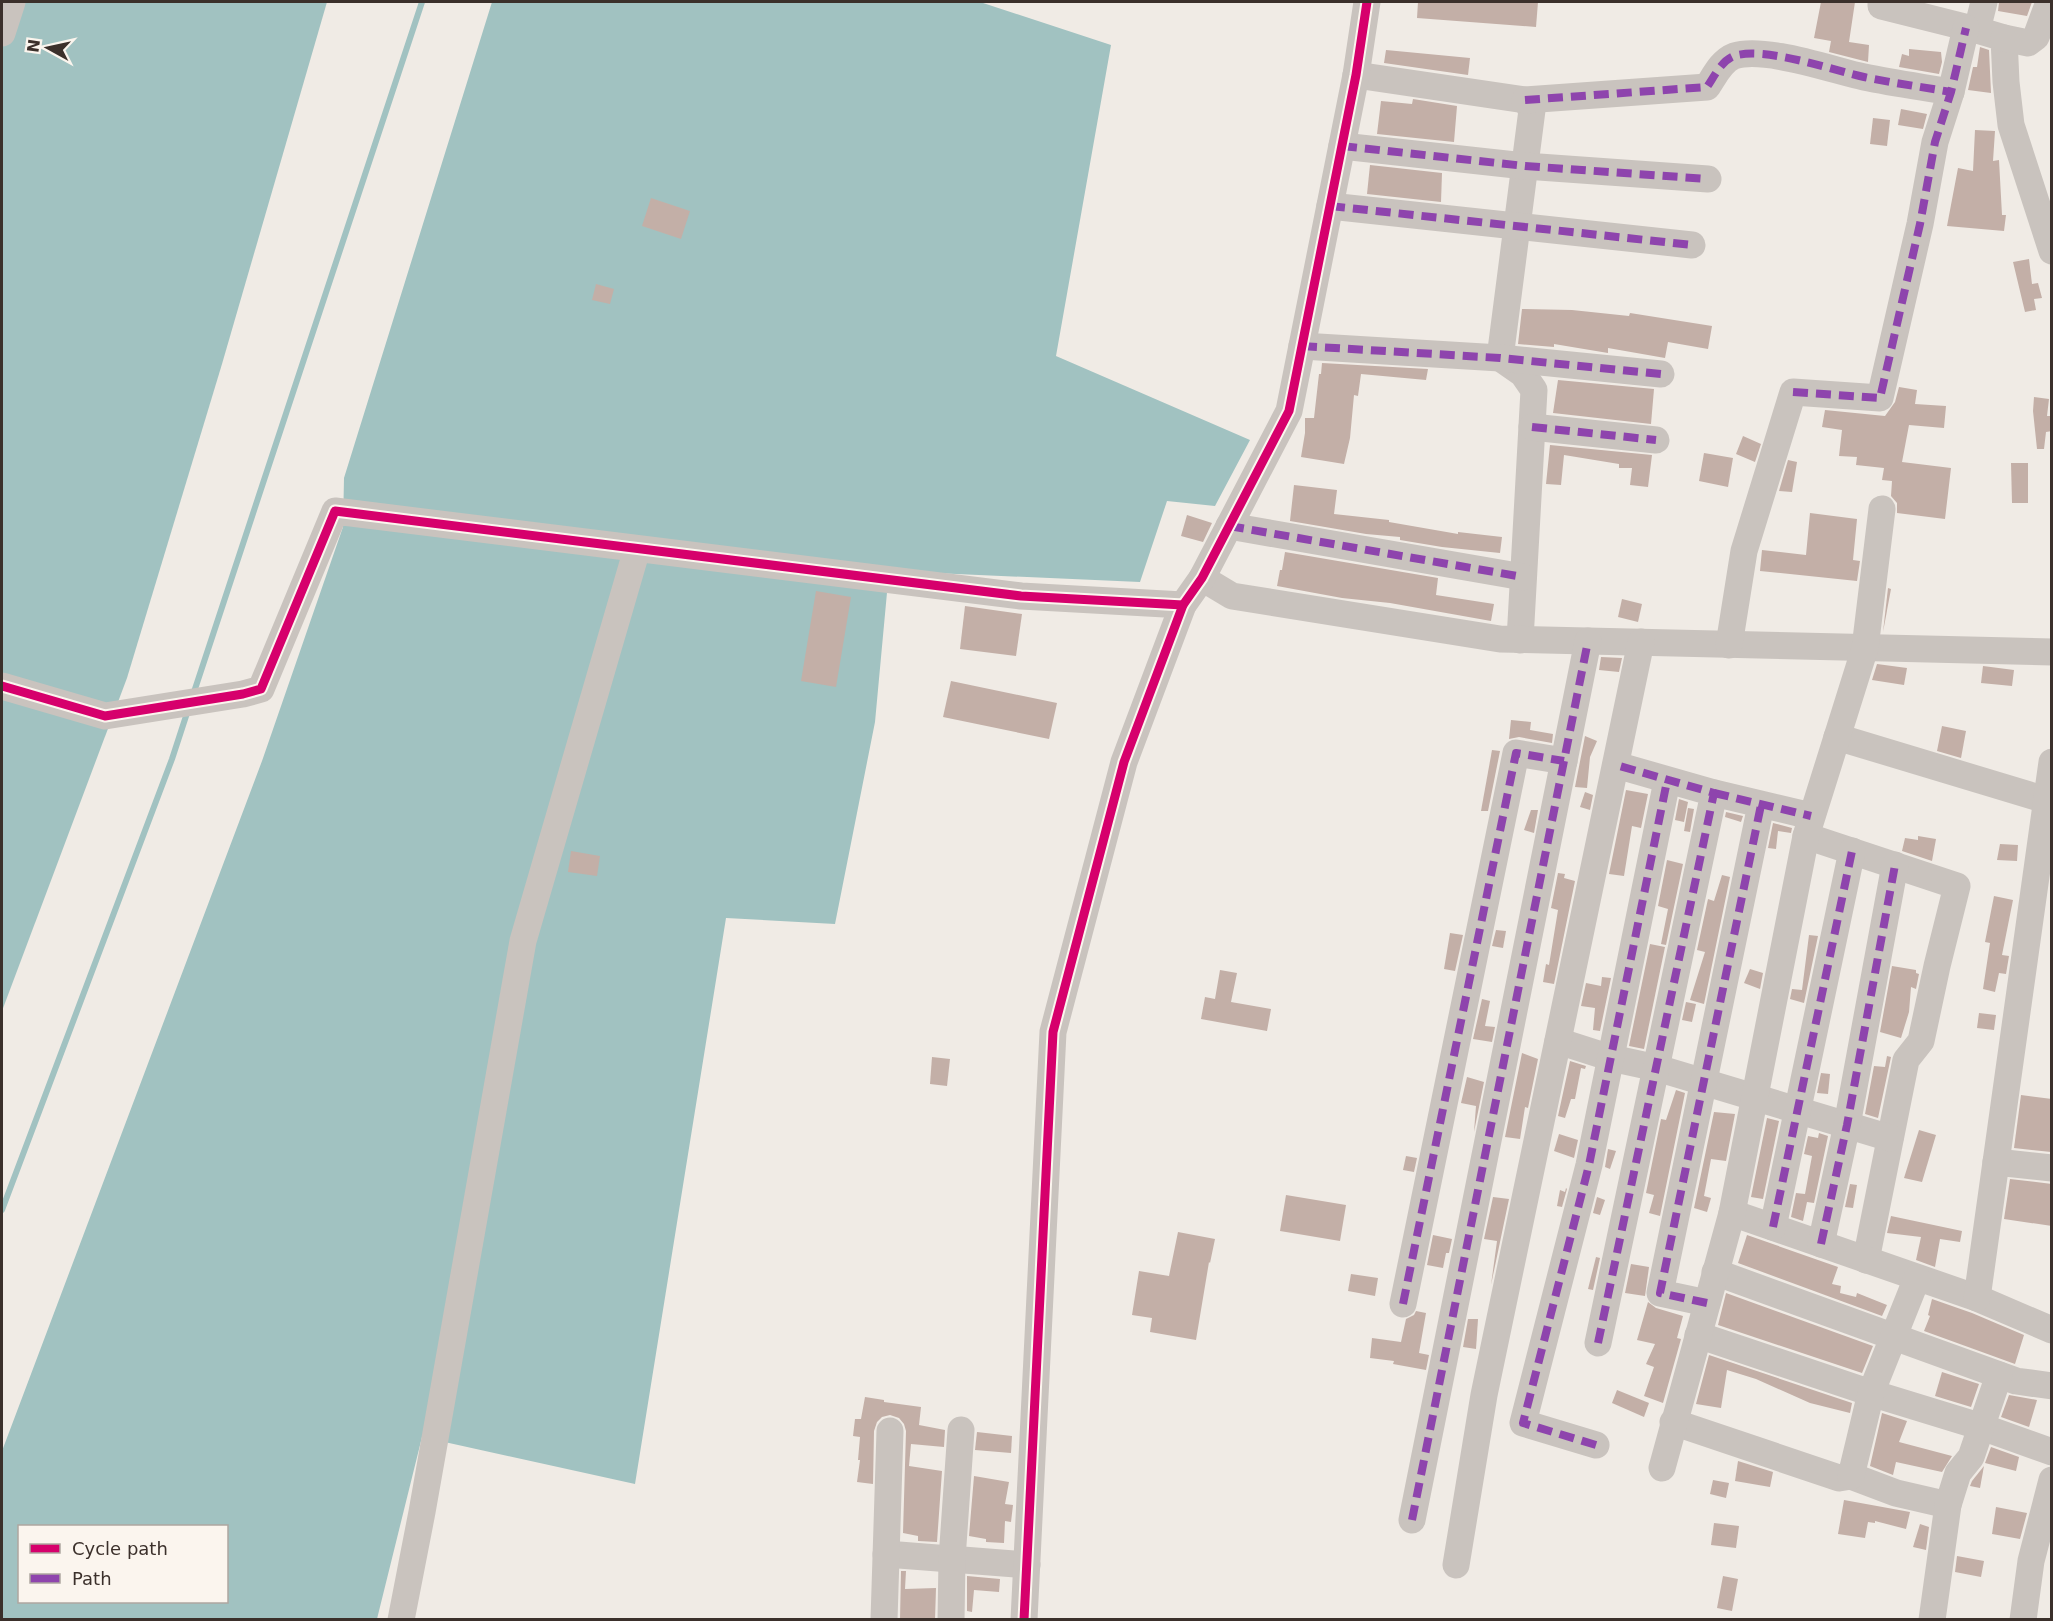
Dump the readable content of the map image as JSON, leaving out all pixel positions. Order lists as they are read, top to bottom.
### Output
{
  "legend": ["Cycle path", "Path"],
  "north": "left"
}
